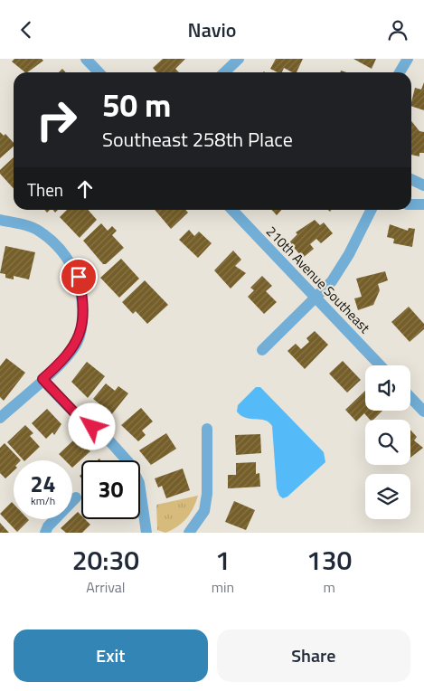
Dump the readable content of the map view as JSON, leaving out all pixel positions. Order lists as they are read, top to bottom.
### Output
{
  "streets": {
    "street": ["210th Avenue Southeast"]
  },
  "page": {
    "header": "Navio",
    "turn": ["50 m", "Southeast 258th Place"],
    "then": "Then",
    "speed": "24 km/h",
    "limit": "30",
    "eta": [
      "20:30",
      "Arrival",
      "1",
      "min",
      "130",
      "m"
    ],
    "buttons": ["Exit", "Share"]
  }
}
